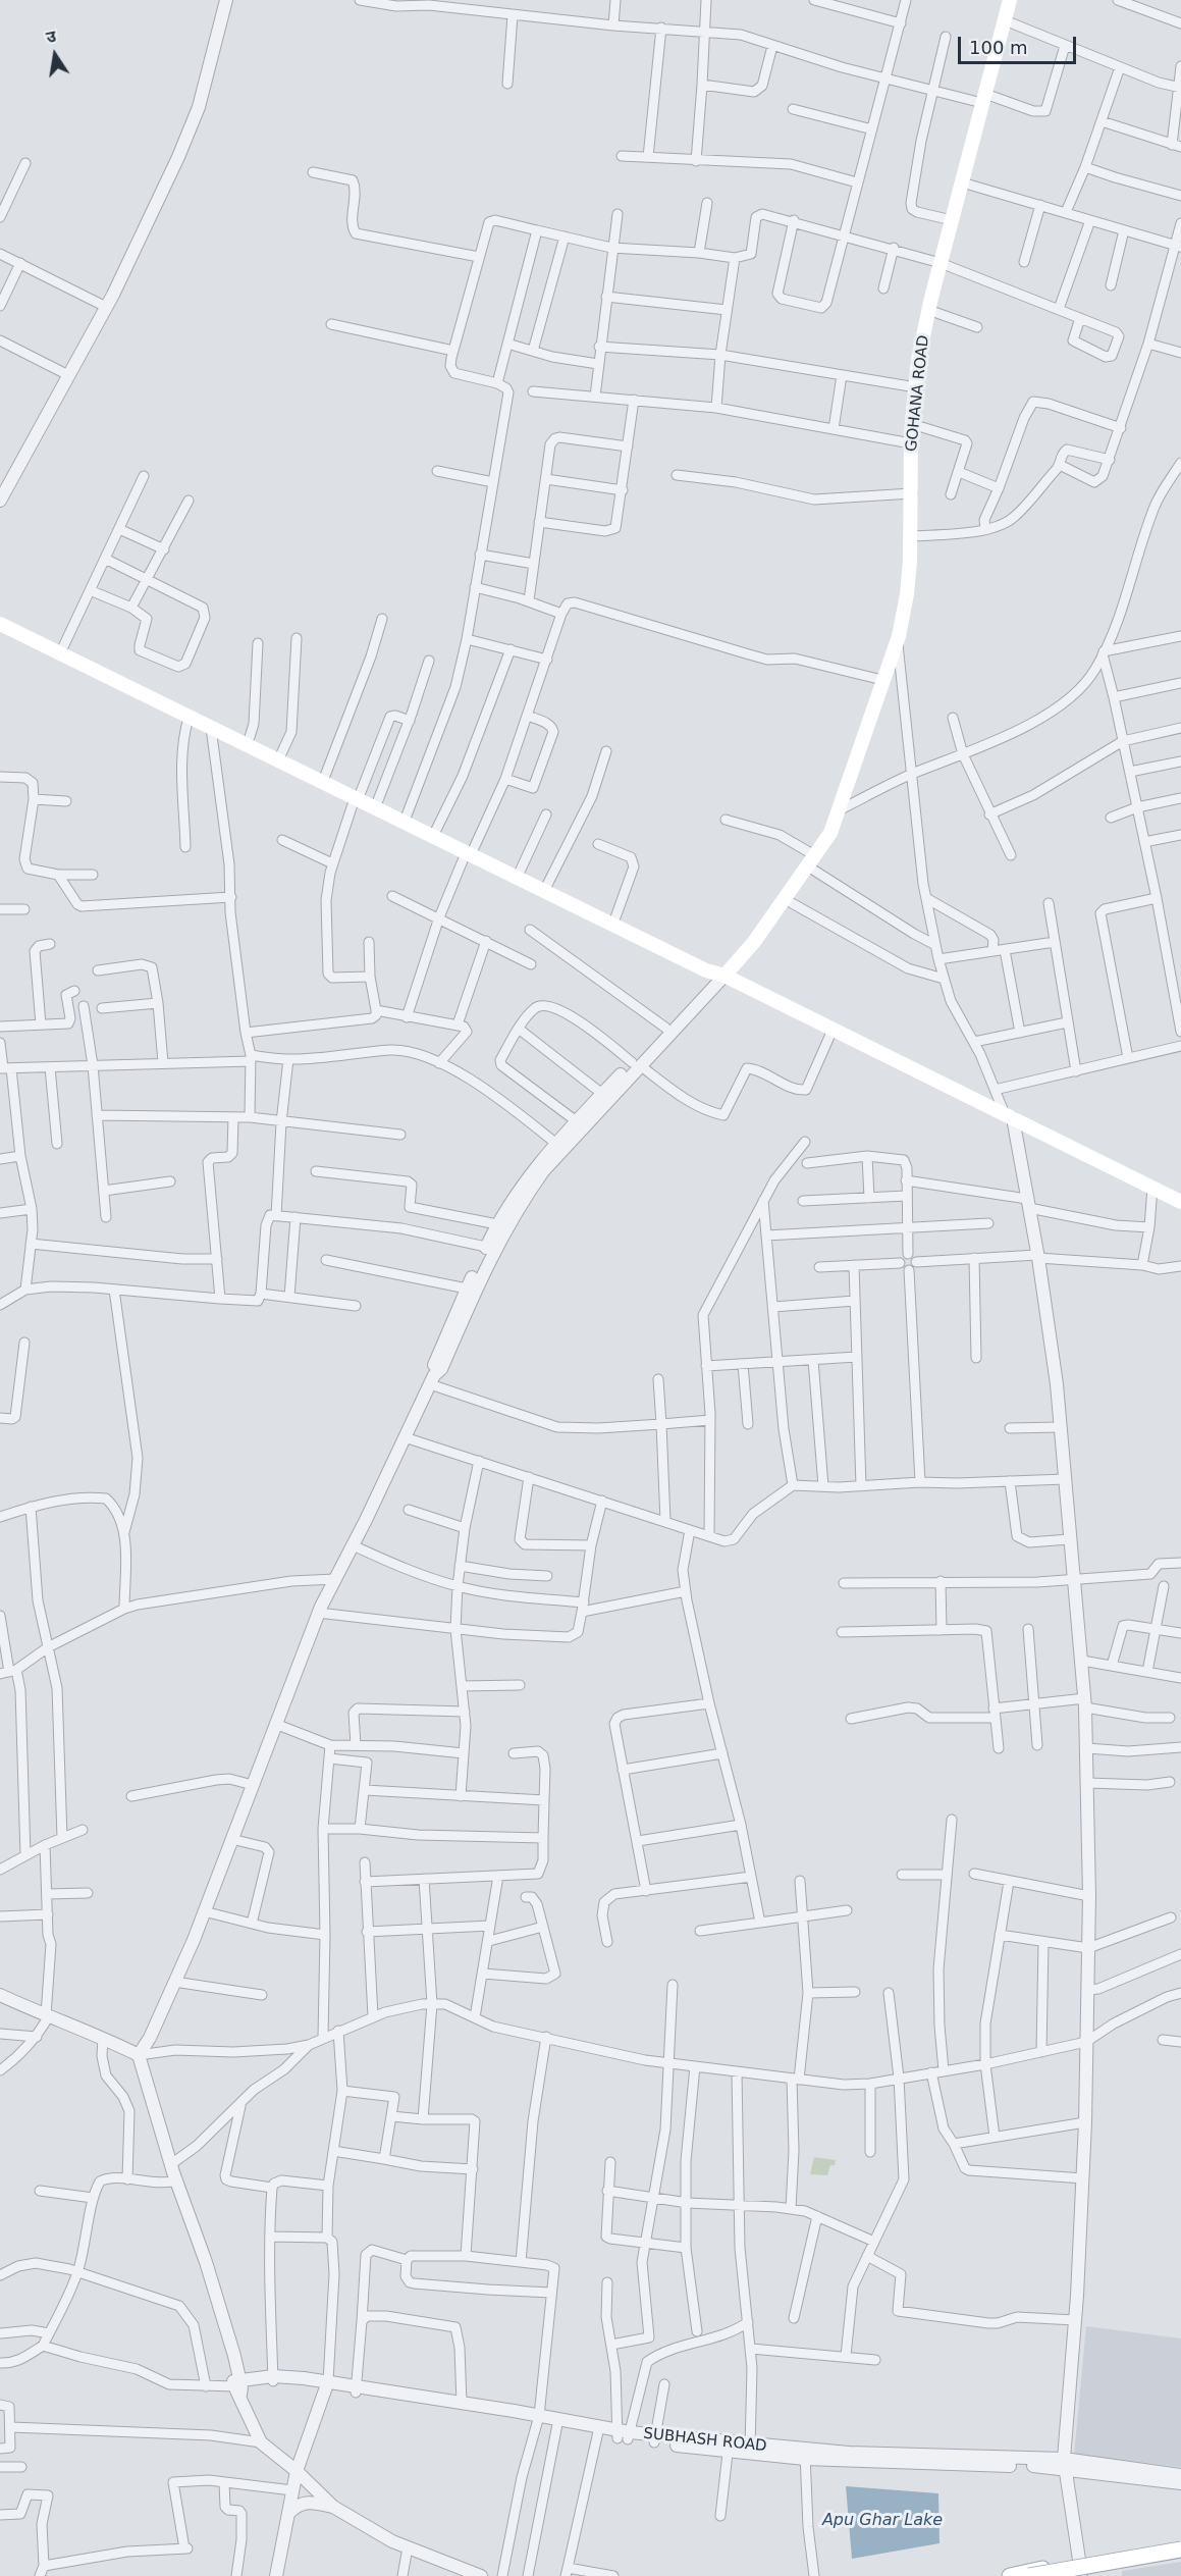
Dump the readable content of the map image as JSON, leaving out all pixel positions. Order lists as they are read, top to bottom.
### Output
{
  "streets": {
    "main road": ["GOHANA ROAD"],
    "street": ["SUBHASH ROAD"]
  },
  "water": ["Apu Ghar Lake"],
  "scale_bar": "100 m",
  "north": "top"
}
